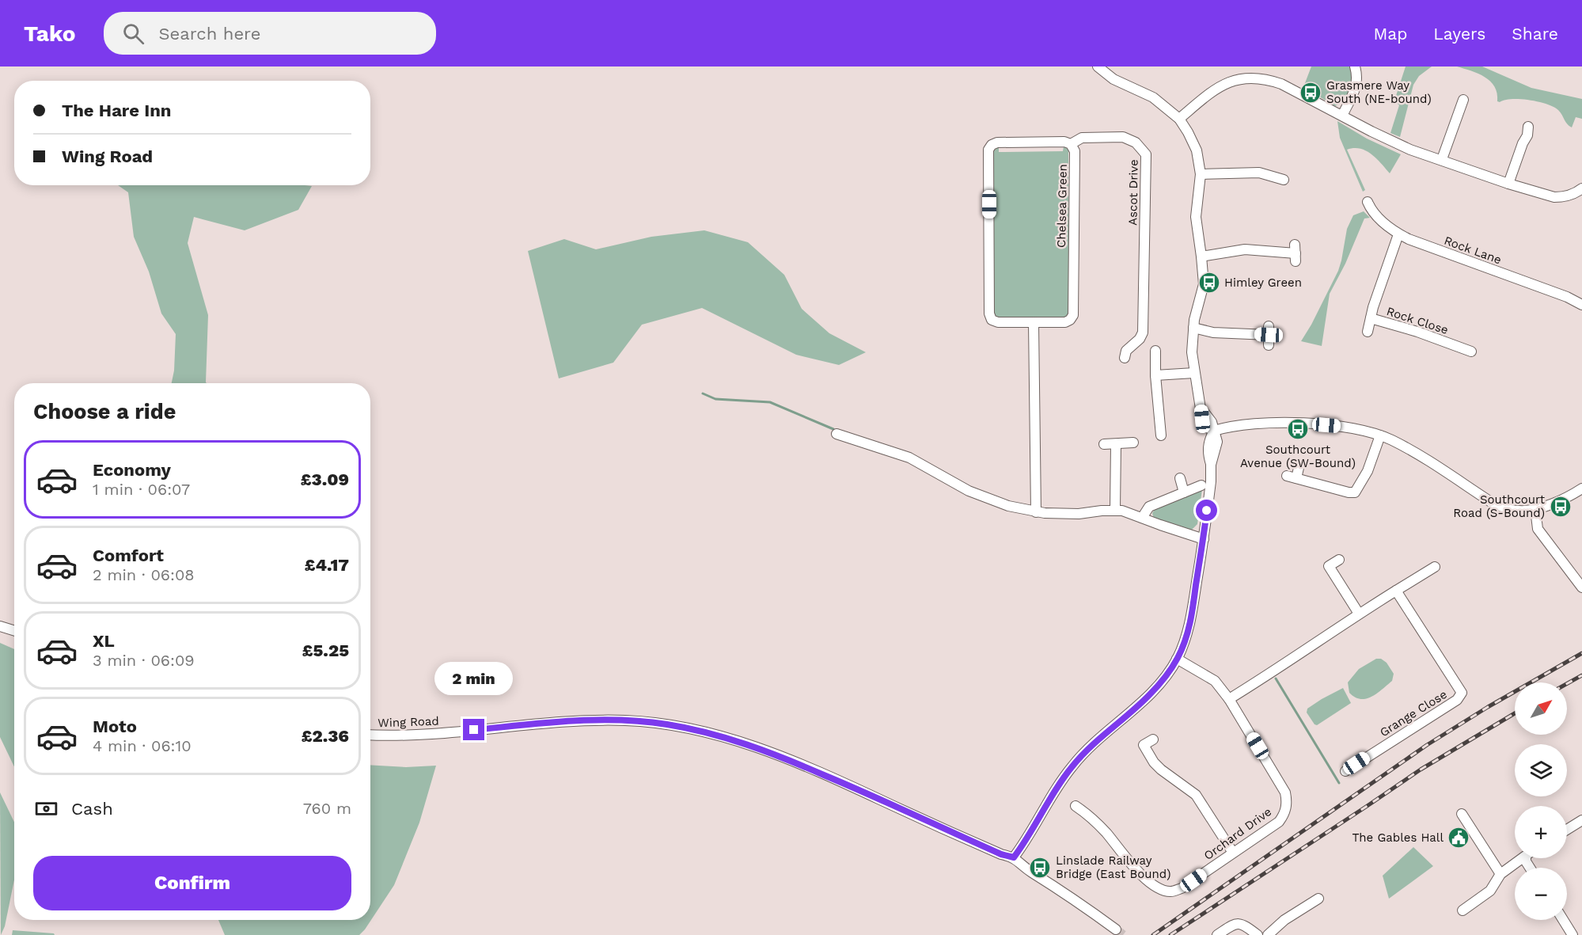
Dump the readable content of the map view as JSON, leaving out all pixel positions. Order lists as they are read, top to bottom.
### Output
{
  "streets": {
    "street": [
      "Ascot Drive",
      "Chelsea Green",
      "Rock Lane",
      "Rock Close",
      "Grange Close",
      "Wing Road",
      "Orchard Drive"
    ]
  },
  "crossings": [
    ["Ascot Drive", "Chelsea Green"],
    ["Rock Lane", "Rock Close"]
  ],
  "places": {
    "bus stop": [
      "Grasmere Way South (NE-bound)",
      "Himley Green",
      "Southcourt Avenue (SW-Bound)",
      "Southcourt Road (S-Bound)",
      "Linslade Railway Bridge (East Bound)"
    ],
    "public building": ["The Gables Hall"]
  },
  "north": "top right",
  "page": {
    "header": "Tako",
    "search": "Search here",
    "nav": ["Map", "Layers", "Share"],
    "banner": ["The Hare Inn", "Wing Road"],
    "heading": "Choose a ride",
    "list": [
      {
        "name": "Economy",
        "note": "1 min · 06:07",
        "value": "£3.09"
      },
      {
        "name": "Comfort",
        "note": "2 min · 06:08",
        "value": "£4.17"
      },
      {
        "name": "XL",
        "note": "3 min · 06:09",
        "value": "£5.25"
      },
      {
        "name": "Moto",
        "note": "4 min · 06:10",
        "value": "£2.36"
      }
    ],
    "bubble": "2 min",
    "map_buttons": ["+", "−"],
    "pay": ["Cash", "760 m"],
    "buttons": "Confirm"
  }
}
